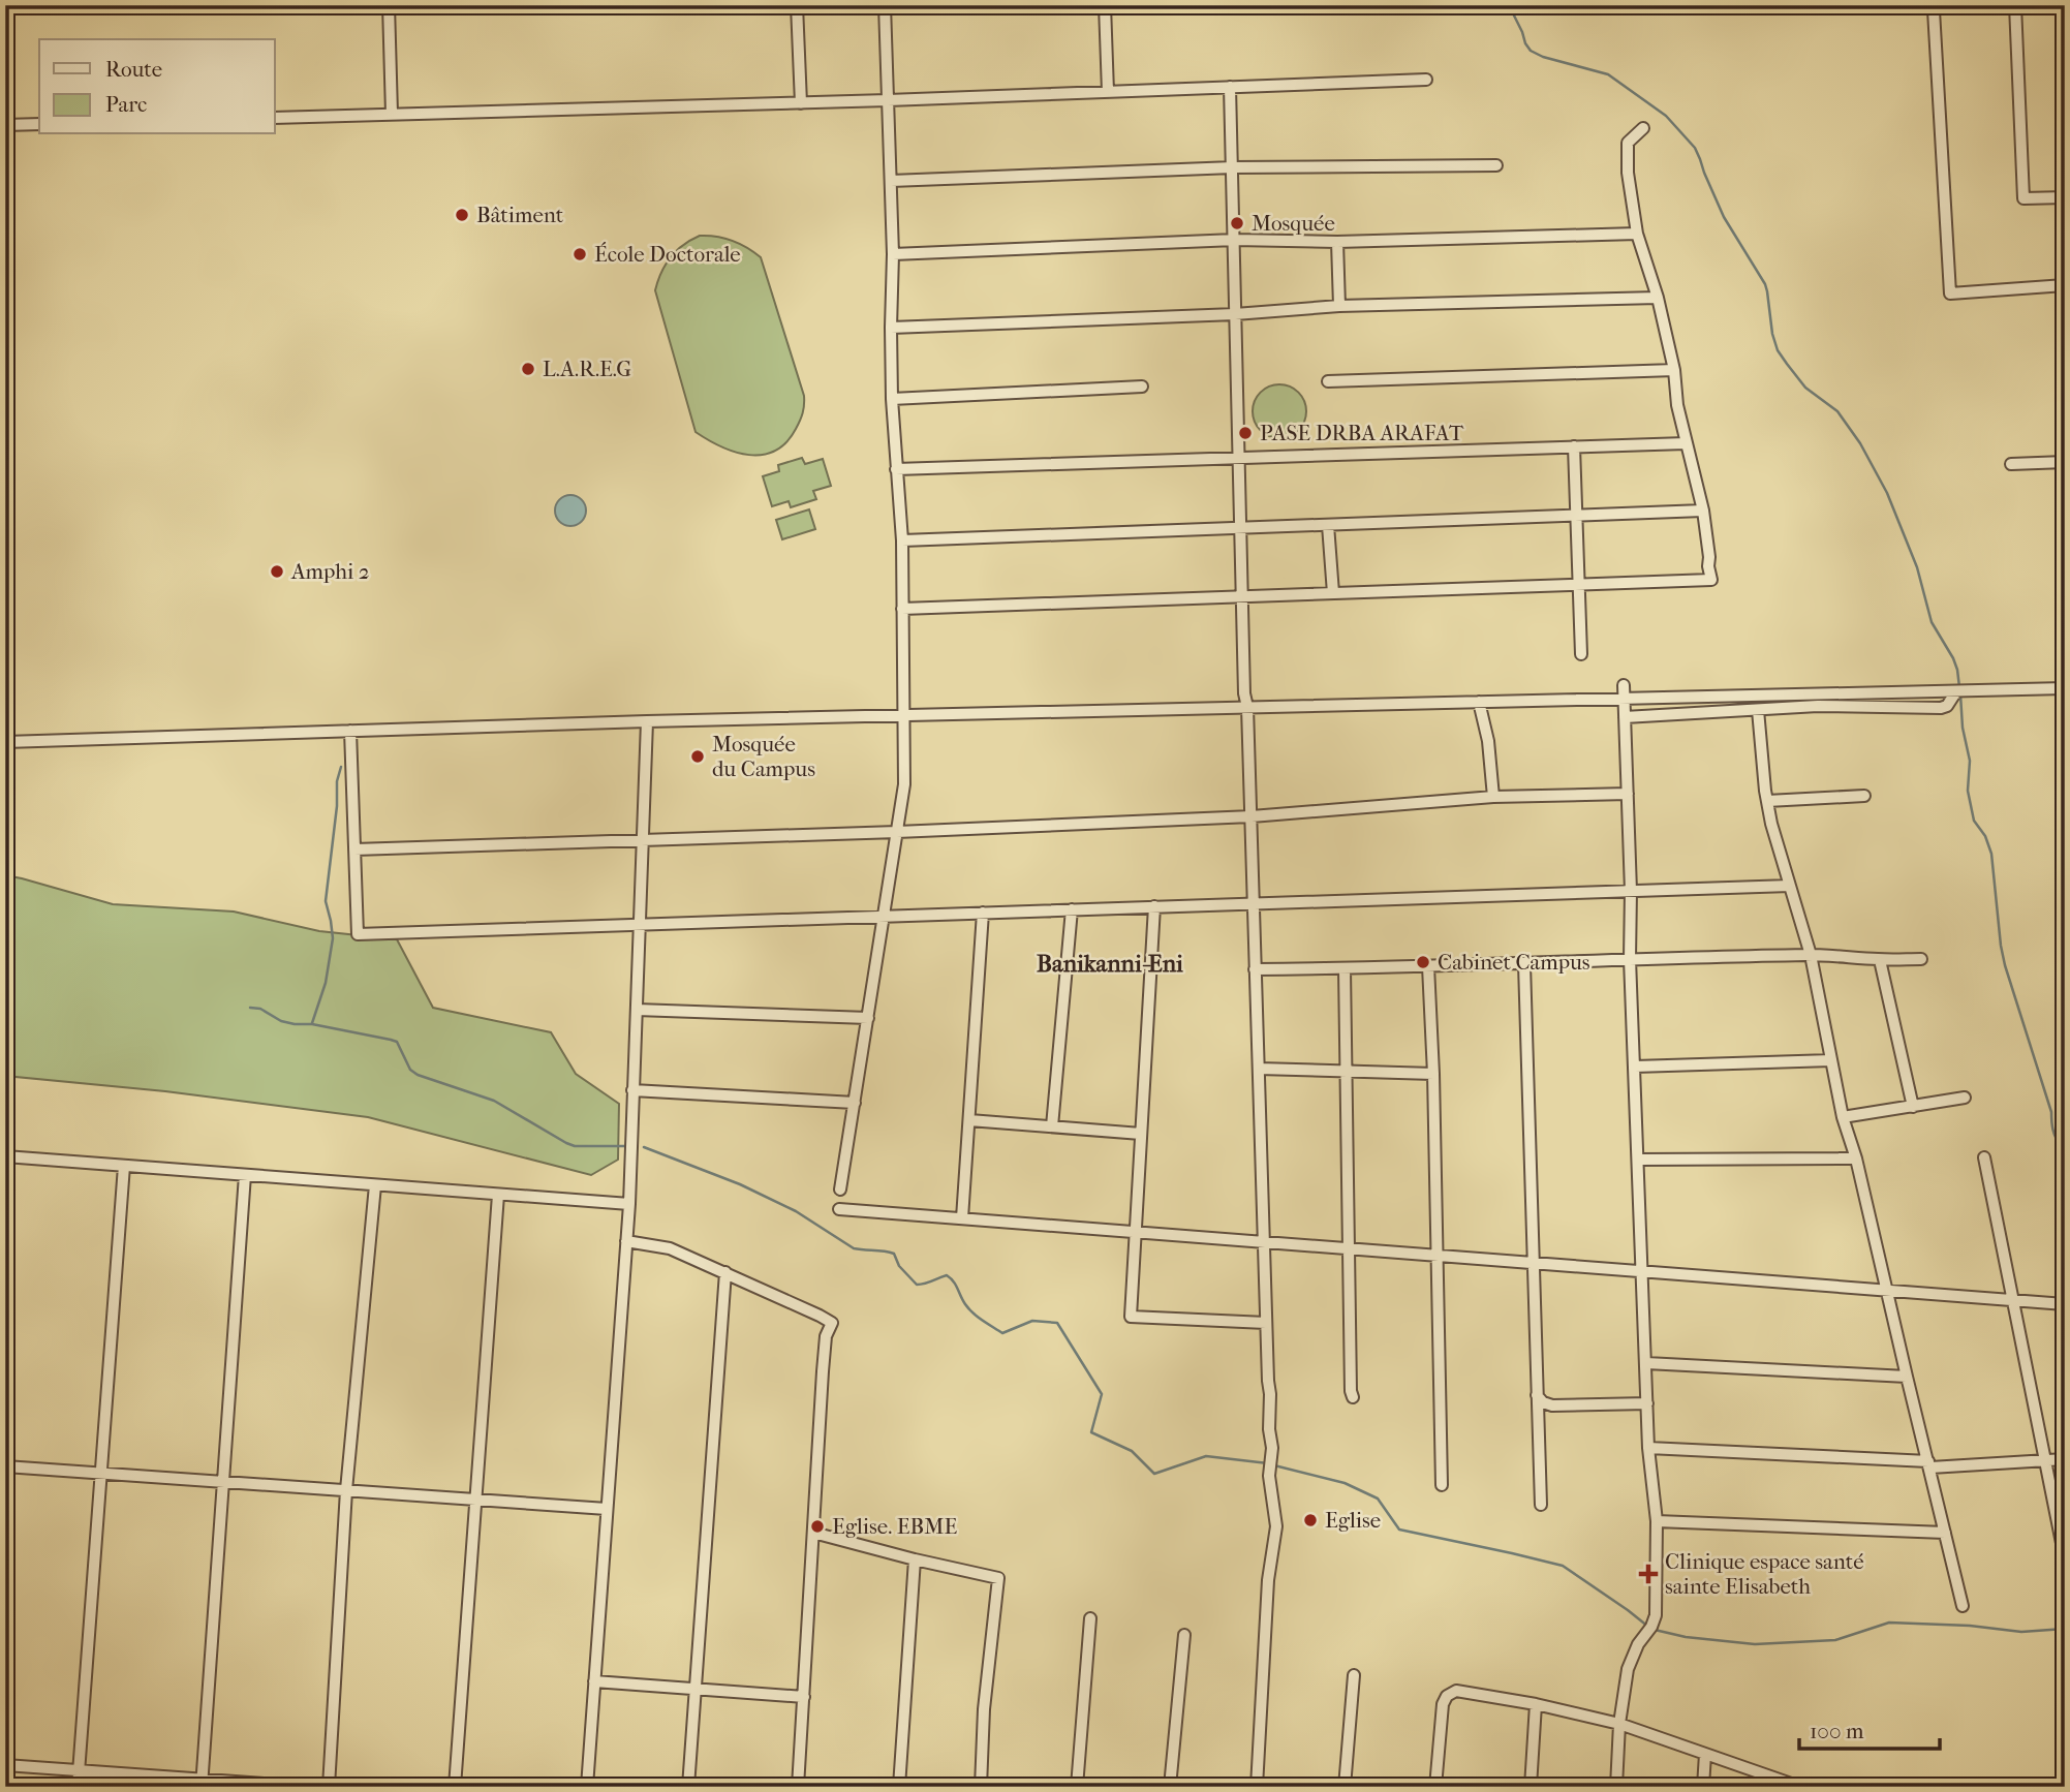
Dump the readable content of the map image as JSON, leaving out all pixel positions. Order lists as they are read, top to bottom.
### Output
{
  "districts": ["Banikanni-Eni"],
  "places": {
    "other": [
      "Bâtiment",
      "Mosquée",
      "École Doctorale",
      "L.A.R.E.G",
      "PASE DRBA ARAFAT",
      "Amphi 2",
      "Mosquée du Campus",
      "Cabinet Campus",
      "Eglise",
      "Eglise. EBME"
    ],
    "health": ["Clinique espace santé sainte Elisabeth"]
  },
  "legend": ["Route", "Parc"],
  "scale_bar": "100 m"
}
